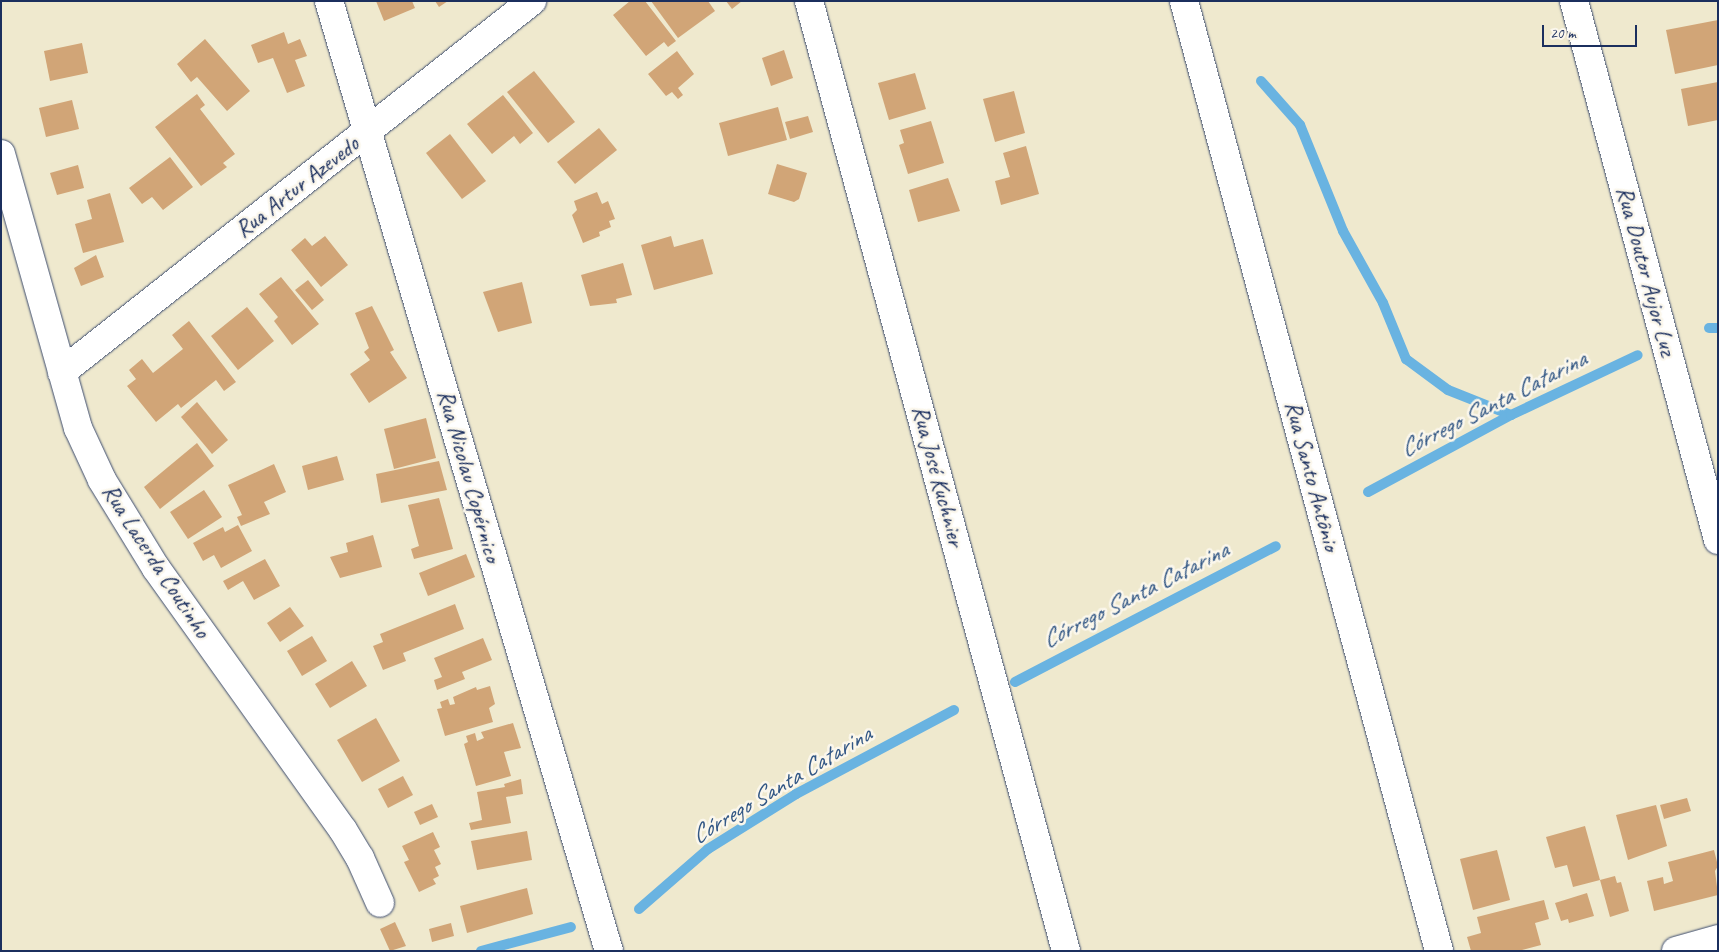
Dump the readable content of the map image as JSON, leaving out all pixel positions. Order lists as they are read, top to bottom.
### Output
{
  "streets": {
    "street": [
      "Rua Artur Azevedo",
      "Rua Doutor Aujor Luz",
      "Rua Nicolau Copérnico",
      "Rua José Kuchnier",
      "Rua Santo Antônio",
      "Rua Lacerda Coutinho"
    ]
  },
  "crossings": [
    ["Rua Artur Azevedo", "Rua Nicolau Copérnico"],
    ["Rua Artur Azevedo", "Rua Lacerda Coutinho"]
  ],
  "water": ["Córrego Santa Catarina"],
  "scale_bar": "20 m"
}
